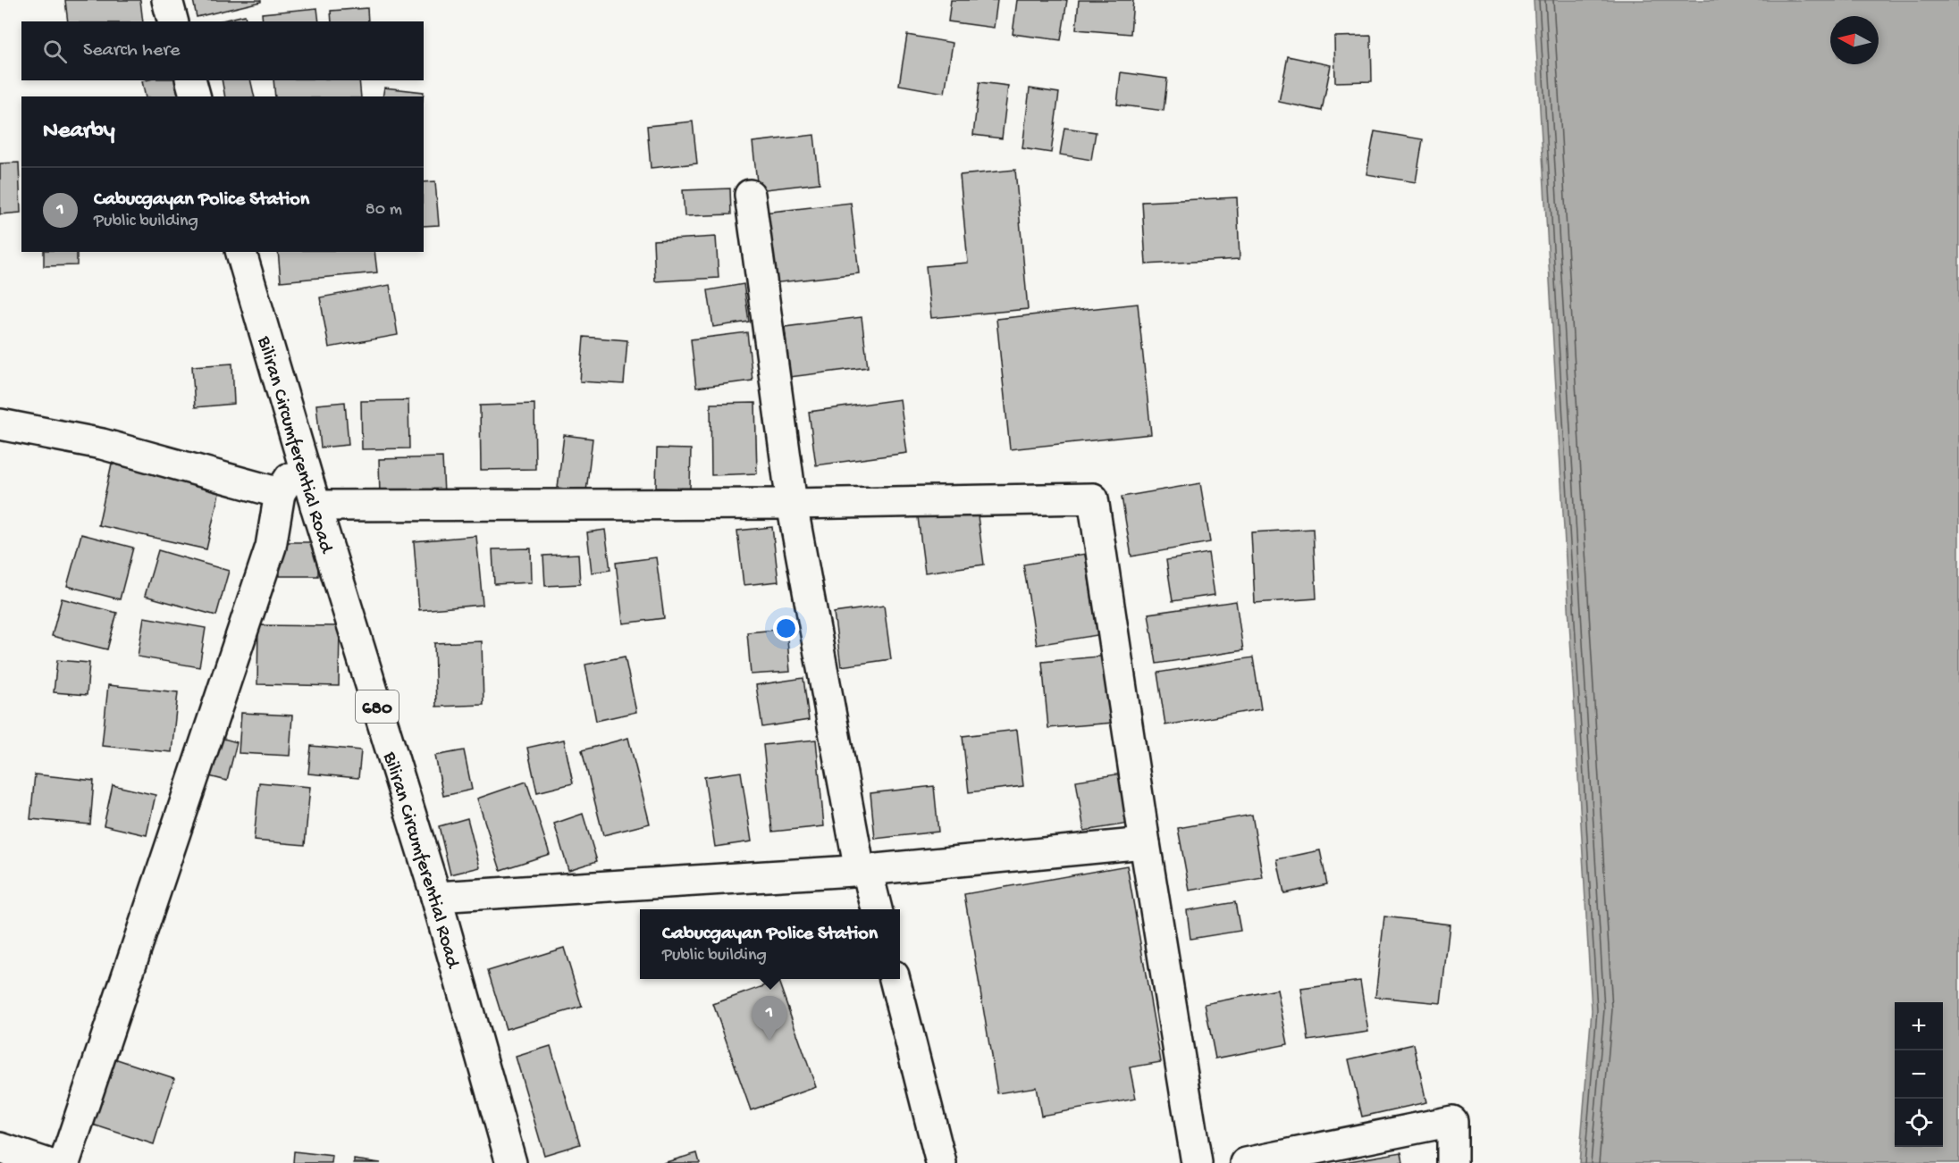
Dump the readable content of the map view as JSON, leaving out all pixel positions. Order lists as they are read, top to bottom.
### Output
{
  "streets": {
    "street": ["Biliran Circumferential Road", "680"]
  },
  "north": "left",
  "page": {
    "search": "Search here",
    "heading": "Nearby",
    "list": [
      {
        "mark": "1",
        "name": "Cabucgayan Police Station",
        "note": "Public building",
        "value": "80 m"
      }
    ],
    "popup": ["Cabucgayan Police Station", "Public building"],
    "pins": "1",
    "map_buttons": ["+", "−"]
  }
}
